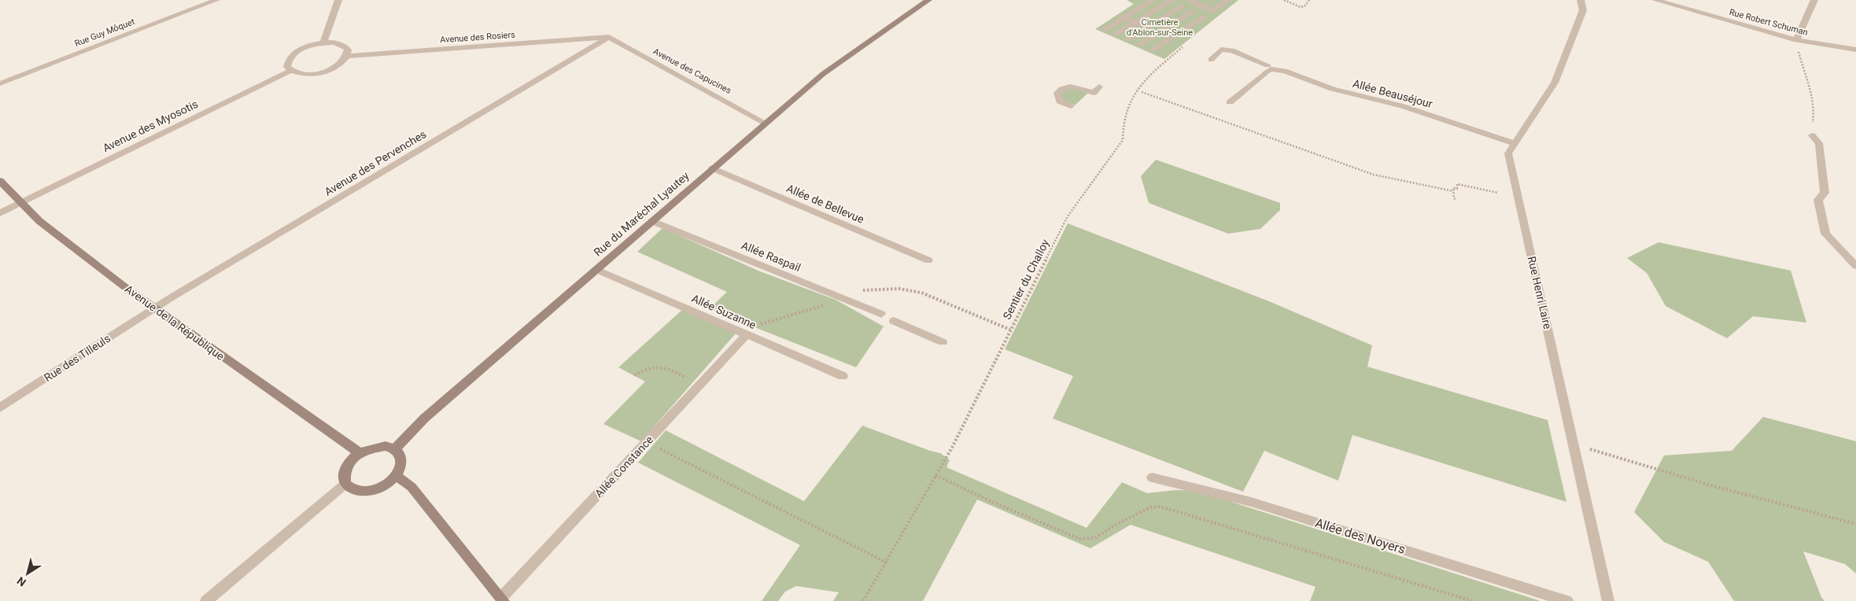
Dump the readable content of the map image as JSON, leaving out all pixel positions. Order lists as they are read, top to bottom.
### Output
{
  "streets": {
    "main road": ["Rue du Maréchal Lyautey", "Avenue de la République"],
    "street": [
      "Rue Robert Schuman",
      "Rue Guy Môquet",
      "Avenue des Rosiers",
      "Avenue des Capucines",
      "Allée Beauséjour",
      "Avenue des Myosotis",
      "Avenue des Pervenches",
      "Allée de Bellevue",
      "Allée Raspail",
      "Rue Henri Laire",
      "Allée Suzanne",
      "Rue des Tilleuls",
      "Allée Constance",
      "Allée des Noyers"
    ],
    "path": ["Sentier du Challoy"]
  },
  "crossings": [
    ["Avenue des Rosiers", "Avenue des Capucines"],
    ["Avenue des Rosiers", "Avenue des Pervenches"],
    ["Avenue des Capucines", "Avenue des Pervenches"],
    ["Avenue des Capucines", "Rue du Maréchal Lyautey"],
    ["Allée Beauséjour", "Rue Henri Laire"],
    ["Avenue des Myosotis", "Avenue de la République"],
    ["Avenue des Pervenches", "Avenue de la République"],
    ["Avenue des Pervenches", "Rue des Tilleuls"],
    ["Allée de Bellevue", "Rue du Maréchal Lyautey"],
    ["Rue du Maréchal Lyautey", "Allée Raspail"],
    ["Rue du Maréchal Lyautey", "Allée Suzanne"],
    ["Rue du Maréchal Lyautey", "Avenue de la République"],
    ["Allée Suzanne", "Allée Constance"],
    ["Avenue de la République", "Rue des Tilleuls"]
  ],
  "parks": ["Cimetière d'Ablon-sur-Seine"],
  "north": "bottom left"
}
